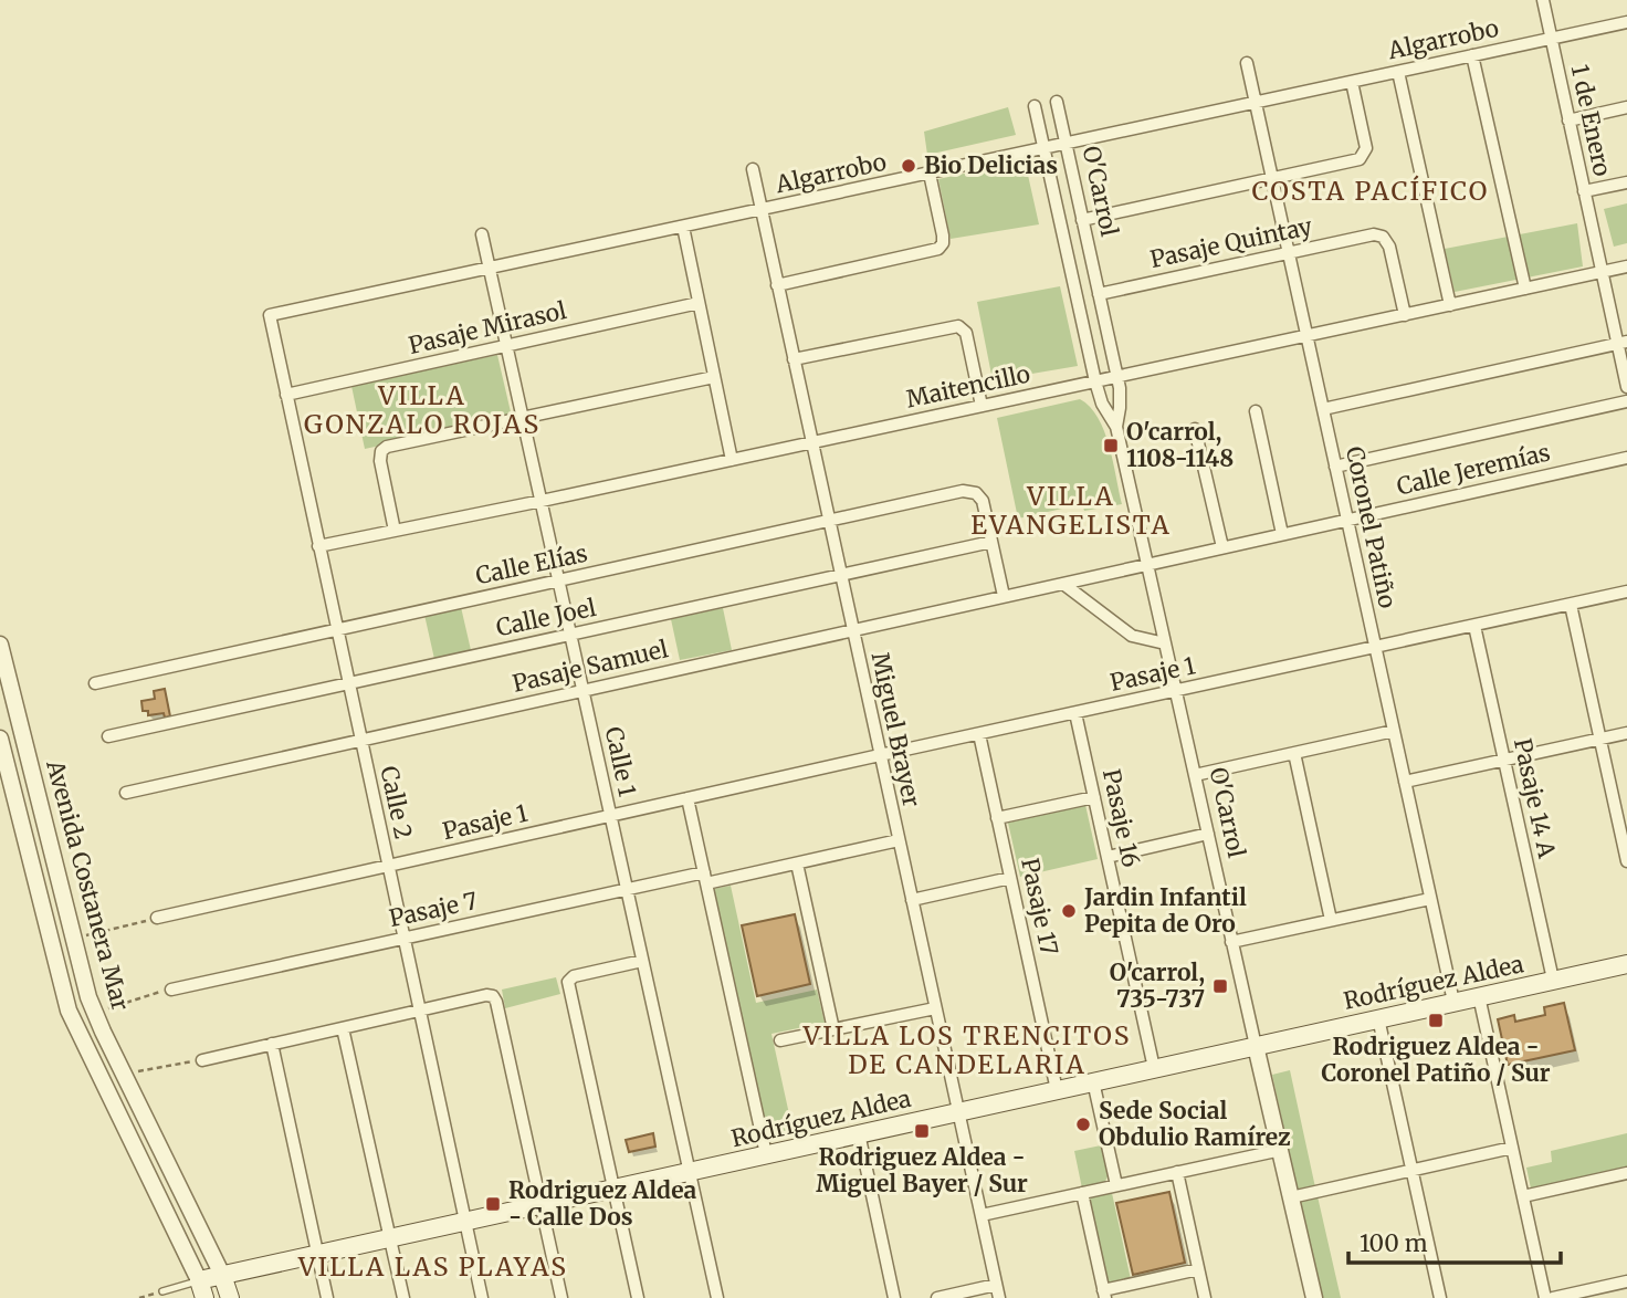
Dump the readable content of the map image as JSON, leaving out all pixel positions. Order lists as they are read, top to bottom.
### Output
{
  "streets": {
    "main road": ["Avenida Costanera Mar", "Rodríguez Aldea"],
    "street": [
      "Algarrobo",
      "1 de Enero",
      "O'Carrol",
      "Pasaje Quintay",
      "Pasaje Mirasol",
      "Maitencillo",
      "Calle Jeremías",
      "Coronel Patiño",
      "Calle Elías",
      "Calle Joel",
      "Pasaje Samuel",
      "Pasaje 1",
      "Miguel Brayer",
      "Calle 1",
      "Pasaje 14 A",
      "Calle 2",
      "Pasaje 16",
      "Pasaje 17",
      "Pasaje 7"
    ]
  },
  "crossings": [
    ["Algarrobo", "1 de Enero"],
    ["Algarrobo", "O'Carrol"],
    ["Algarrobo", "Coronel Patiño"],
    ["Algarrobo", "Miguel Brayer"],
    ["Algarrobo", "Calle 1"],
    ["Algarrobo", "Calle 2"],
    ["1 de Enero", "Maitencillo"],
    ["O'Carrol", "Pasaje Quintay"],
    ["O'Carrol", "Maitencillo"],
    ["O'Carrol", "Calle Jeremías"],
    ["O'Carrol", "Pasaje 1"],
    ["O'Carrol", "Rodríguez Aldea"],
    ["Pasaje Quintay", "Maitencillo"],
    ["Pasaje Quintay", "Coronel Patiño"],
    ["Pasaje Mirasol", "Calle 1"],
    ["Pasaje Mirasol", "Calle 2"],
    ["Maitencillo", "Coronel Patiño"],
    ["Maitencillo", "Miguel Brayer"],
    ["Maitencillo", "Calle 1"],
    ["Maitencillo", "Calle 2"],
    ["Calle Jeremías", "Coronel Patiño"],
    ["Calle Jeremías", "Pasaje Samuel"],
    ["Coronel Patiño", "Pasaje 1"],
    ["Coronel Patiño", "Rodríguez Aldea"],
    ["Calle Elías", "Calle Joel"],
    ["Calle Elías", "Miguel Brayer"],
    ["Calle Elías", "Calle 1"],
    ["Calle Elías", "Calle 2"],
    ["Calle Joel", "Miguel Brayer"],
    ["Calle Joel", "Calle 1"],
    ["Calle Joel", "Calle 2"],
    ["Pasaje Samuel", "Miguel Brayer"],
    ["Pasaje Samuel", "Calle 1"],
    ["Pasaje Samuel", "Calle 2"],
    ["Pasaje 1", "Miguel Brayer"],
    ["Pasaje 1", "Calle 1"],
    ["Pasaje 1", "Pasaje 14 A"],
    ["Pasaje 1", "Calle 2"],
    ["Pasaje 1", "Pasaje 16"],
    ["Pasaje 1", "Pasaje 17"],
    ["Miguel Brayer", "Pasaje 7"],
    ["Miguel Brayer", "Rodríguez Aldea"],
    ["Calle 1", "Pasaje 7"],
    ["Calle 1", "Rodríguez Aldea"],
    ["Pasaje 14 A", "Rodríguez Aldea"],
    ["Calle 2", "Pasaje 7"],
    ["Calle 2", "Rodríguez Aldea"],
    ["Pasaje 16", "Rodríguez Aldea"],
    ["Avenida Costanera Mar", "Rodríguez Aldea"],
    ["Pasaje 17", "Rodríguez Aldea"]
  ],
  "districts": [
    "COSTA PACÍFICO",
    "VILLA GONZALO ROJAS",
    "VILLA EVANGELISTA",
    "VILLA LOS TRENCITOS DE CANDELARIA",
    "VILLA LAS PLAYAS"
  ],
  "places": {
    "other": ["Bio Delicias", "Jardin Infantil Pepita de Oro", "Sede Social Obdulio Ramírez"],
    "transit": [
      "O'carrol, 1108-1148",
      "O'carrol, 735-737",
      "Rodriguez Aldea - Coronel Patiño / Sur",
      "Rodriguez Aldea - Miguel Bayer / Sur",
      "Rodriguez Aldea - Calle Dos"
    ]
  },
  "scale_bar": "100 m"
}
